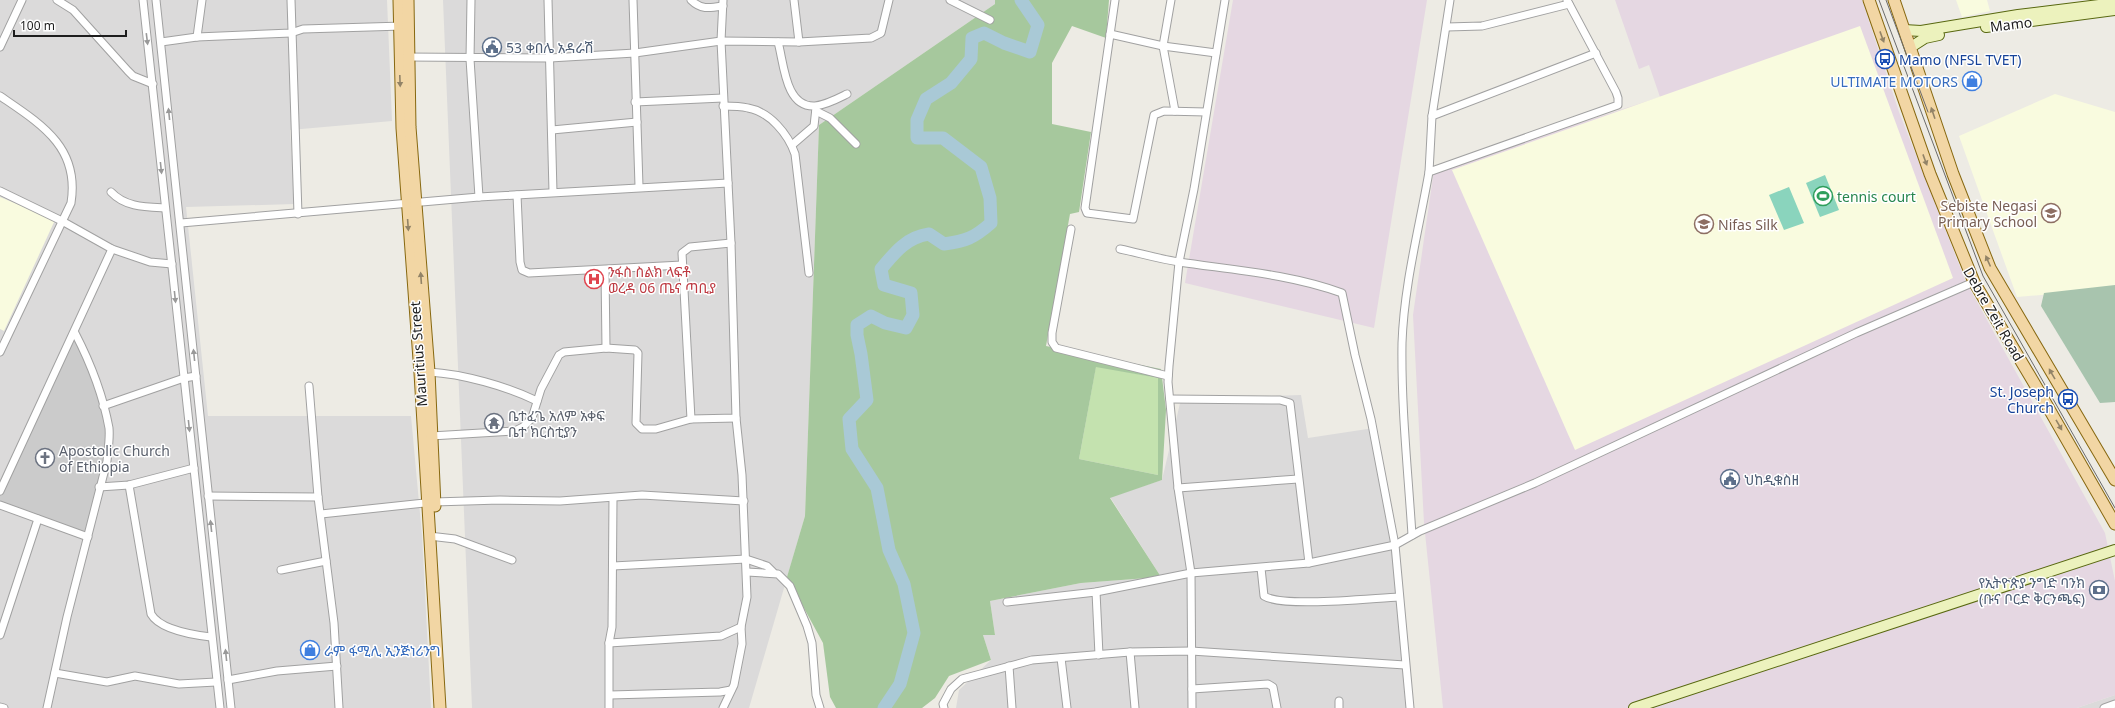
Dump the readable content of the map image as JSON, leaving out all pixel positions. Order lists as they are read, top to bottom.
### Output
{
  "streets": {
    "main road": ["Mamo", "Debre Zeit Road", "Mauritius Street"]
  },
  "crossings": [
    ["Mamo", "Debre Zeit Road"]
  ],
  "places": {
    "public building": ["53 ቀበሌ አዳራሽ", "ህከዲቁስዘ"],
    "bus stop": ["Mamo (NFSL TVET)", "St. Joseph Church"],
    "shop": ["ULTIMATE MOTORS", "ራም ፋሚሊ ኢንጅነሪንግ"],
    "sports": ["tennis court"],
    "school or university": ["Sebiste Negasi Primary School", "Nifas Silk"],
    "hospital": ["ንፋስ ስልክ ላፍቶ ወረዳ 06 ጤና ጣቢያ"],
    "temple": ["ቤተፈጌ አለም አቀፍ ቤተ ክርስቲያን"],
    "church": ["Apostolic Church of Ethiopia"],
    "bank": ["የኢትዮጵያ ንግድ ባንክ (ቡና ቦርድ ቅርንጫፍ)"]
  },
  "scale_bar": "100 m"
}
